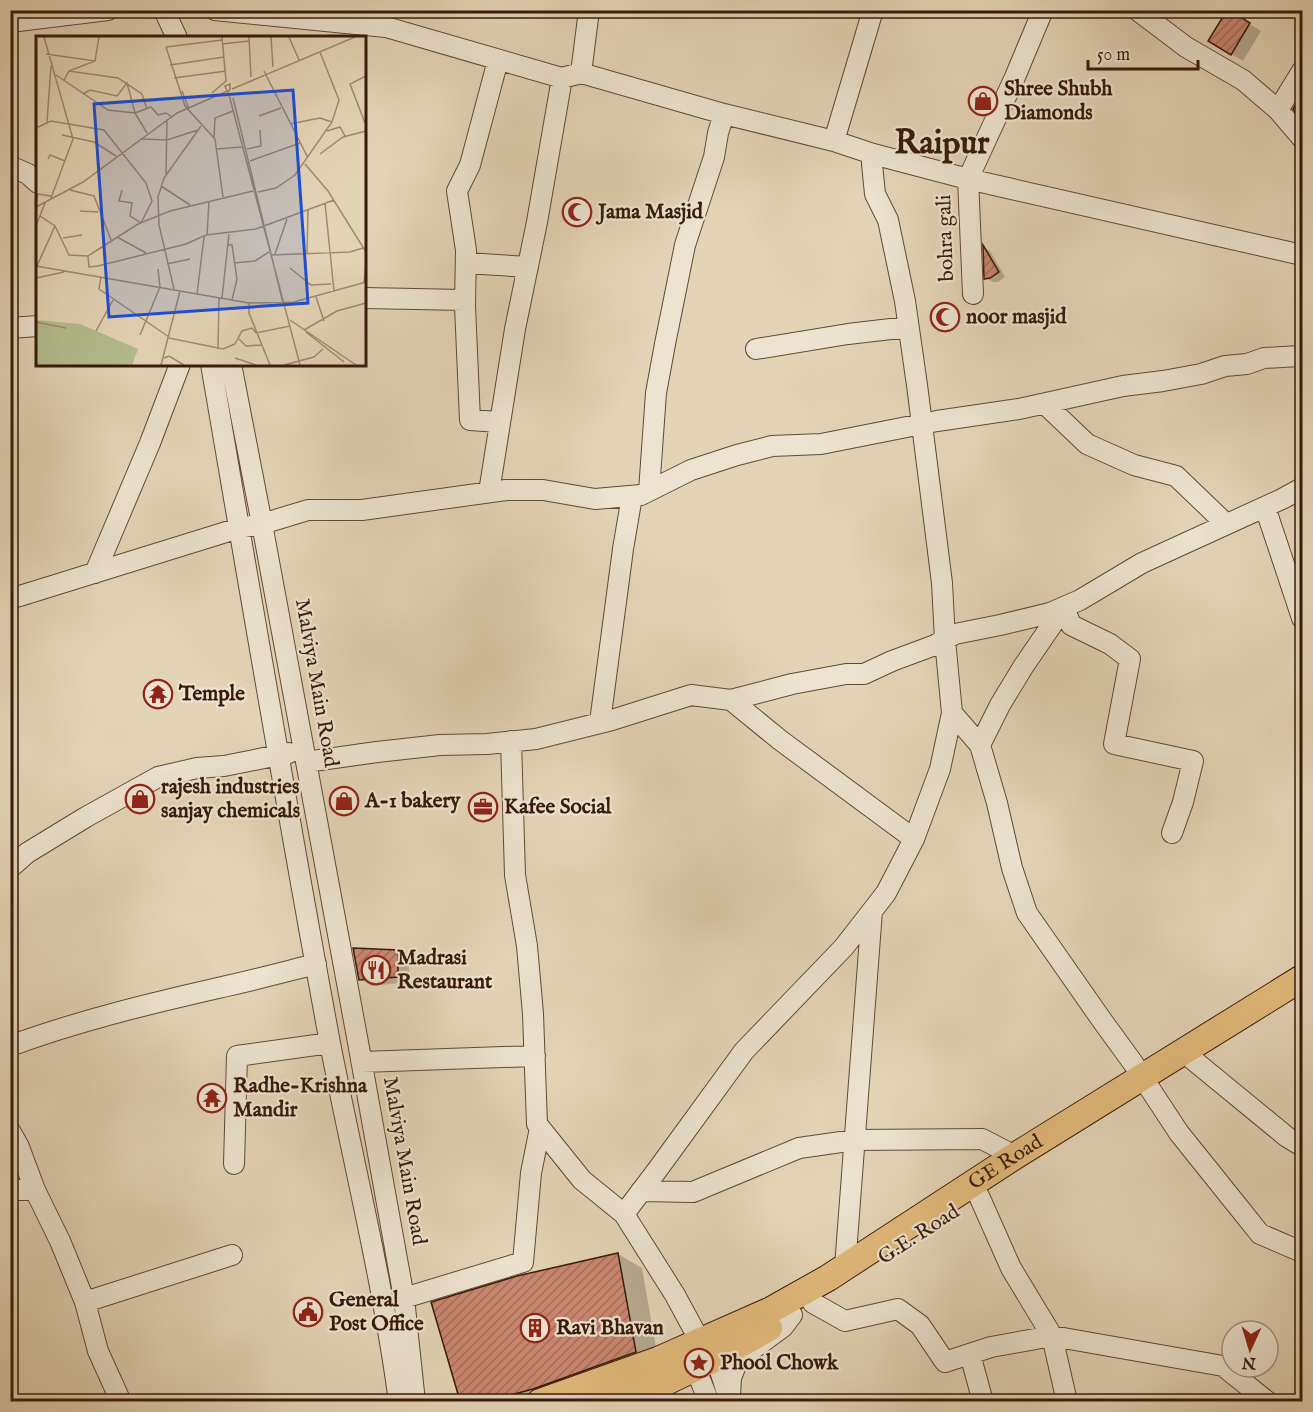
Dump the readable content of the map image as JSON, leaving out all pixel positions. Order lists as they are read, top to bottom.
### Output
{
  "streets": {
    "main road": ["GE Road", "G.E. Road"],
    "street": ["bohra gali", "Malviya Main Road"]
  },
  "crossings": [
    ["GE Road", "G.E. Road"]
  ],
  "districts": ["Raipur"],
  "places": {
    "shop": ["Shree Shubh Diamonds", "rajesh industries sanjay chemicals", "A-1 bakery"],
    "mosque": ["Jama Masjid", "noor masjid"],
    "temple": ["Temple", "Radhe-Krishna Mandir"],
    "office": ["Kafee Social"],
    "restaurant": ["Madrasi Restaurant"],
    "public building": ["General Post Office"],
    "building": ["Ravi Bhavan"],
    "place": ["Phool Chowk"]
  },
  "scale_bar": "50 m",
  "north": "bottom"
}
